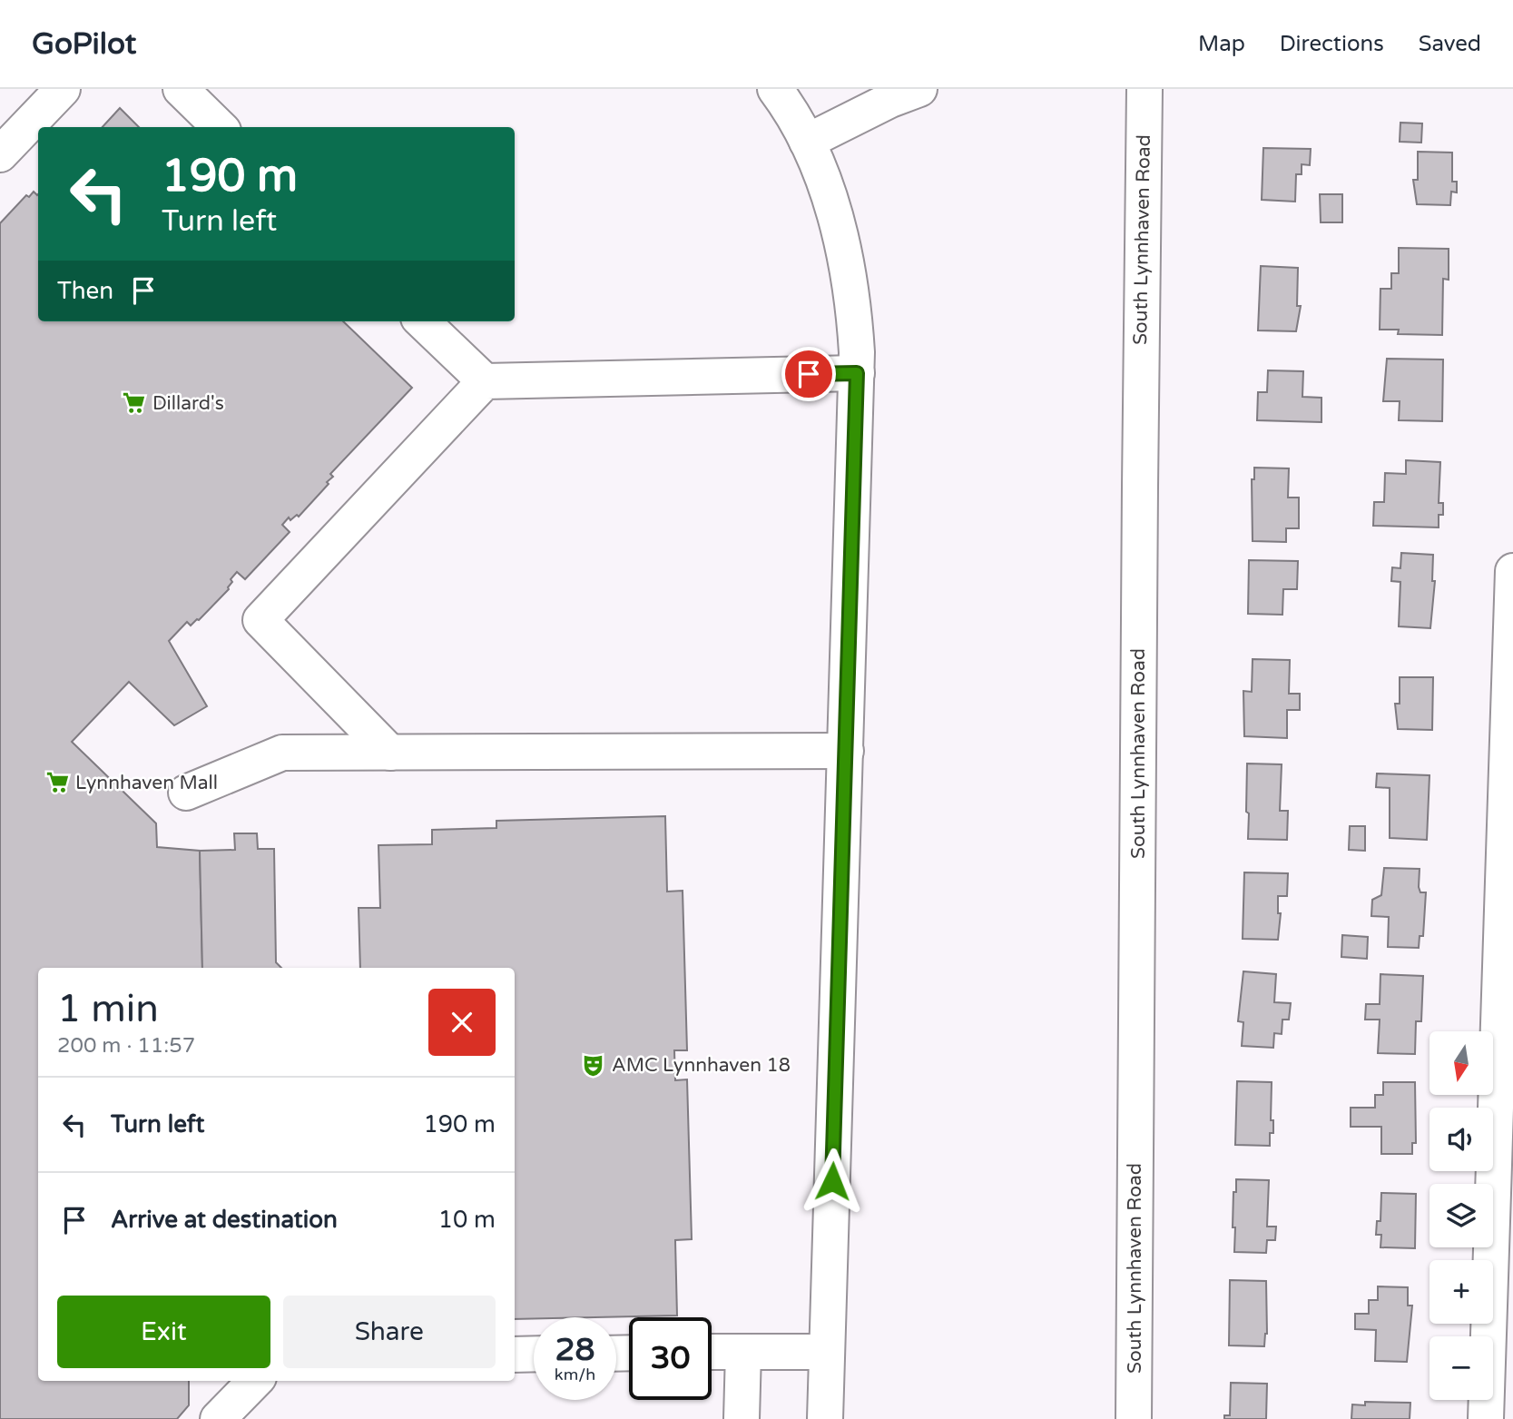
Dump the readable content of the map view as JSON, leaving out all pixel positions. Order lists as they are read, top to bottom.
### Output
{
  "streets": {
    "street": ["South Lynnhaven Road"]
  },
  "places": {
    "supermarket": ["Dillard's", "Lynnhaven Mall"],
    "theatre": ["AMC Lynnhaven 18"]
  },
  "north": "bottom",
  "page": {
    "header": "GoPilot",
    "nav": ["Map", "Directions", "Saved"],
    "turn": ["190 m", "Turn left"],
    "then": "Then",
    "heading": ["1 min", "200 m · 11:57"],
    "map_buttons": ["+", "−"],
    "list": [
      {
        "name": "Turn left",
        "value": "190 m"
      },
      {
        "name": "Arrive at destination",
        "value": "10 m"
      }
    ],
    "buttons": ["Exit", "Share"],
    "speed": "28 km/h",
    "limit": "30"
  }
}
